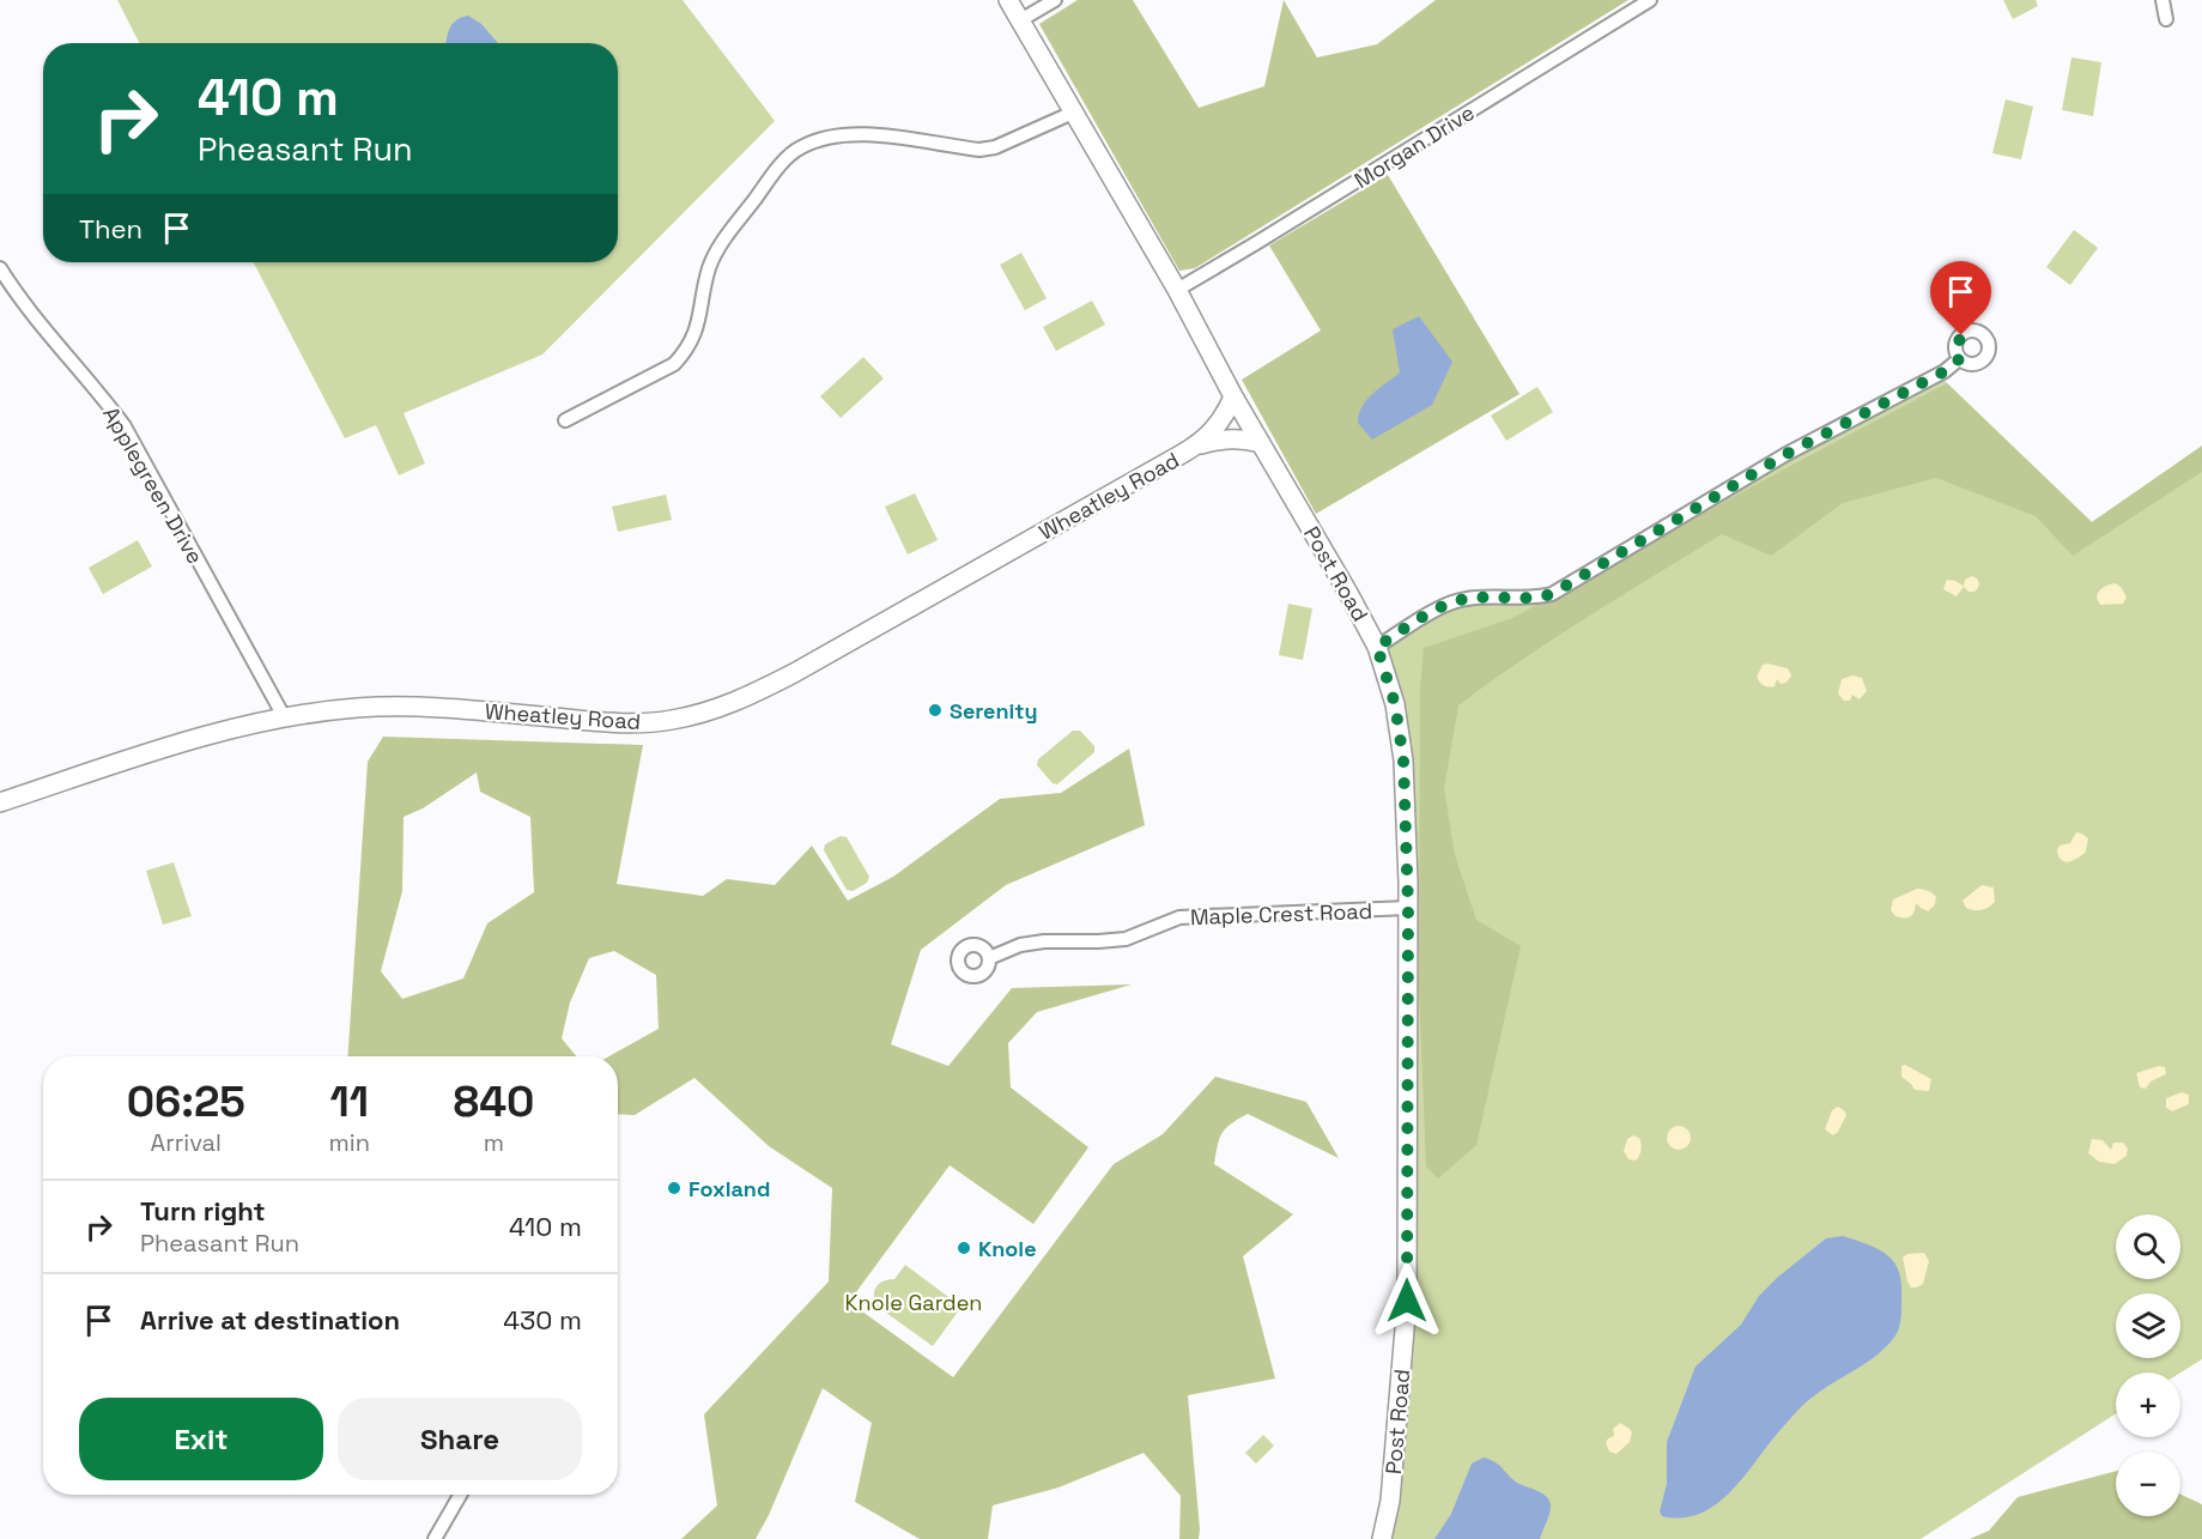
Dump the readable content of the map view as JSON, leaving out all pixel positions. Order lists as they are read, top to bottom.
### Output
{
  "streets": {
    "main road": ["Wheatley Road", "Post Road"],
    "street": ["Morgan Drive", "Applegreen Drive", "Maple Crest Road"]
  },
  "crossings": [
    ["Applegreen Drive", "Wheatley Road"],
    ["Wheatley Road", "Post Road"],
    ["Post Road", "Maple Crest Road"]
  ],
  "parks": ["Knole Garden"],
  "places": ["Serenity", "Foxland", "Knole"],
  "page": {
    "turn": ["410 m", "Pheasant Run"],
    "then": "Then",
    "eta": [
      "06:25",
      "Arrival",
      "11",
      "min",
      "840",
      "m"
    ],
    "list": [
      {
        "name": "Turn right",
        "note": "Pheasant Run",
        "value": "410 m"
      },
      {
        "name": "Arrive at destination",
        "value": "430 m"
      }
    ],
    "map_buttons": ["+", "−"],
    "buttons": ["Exit", "Share"]
  }
}
